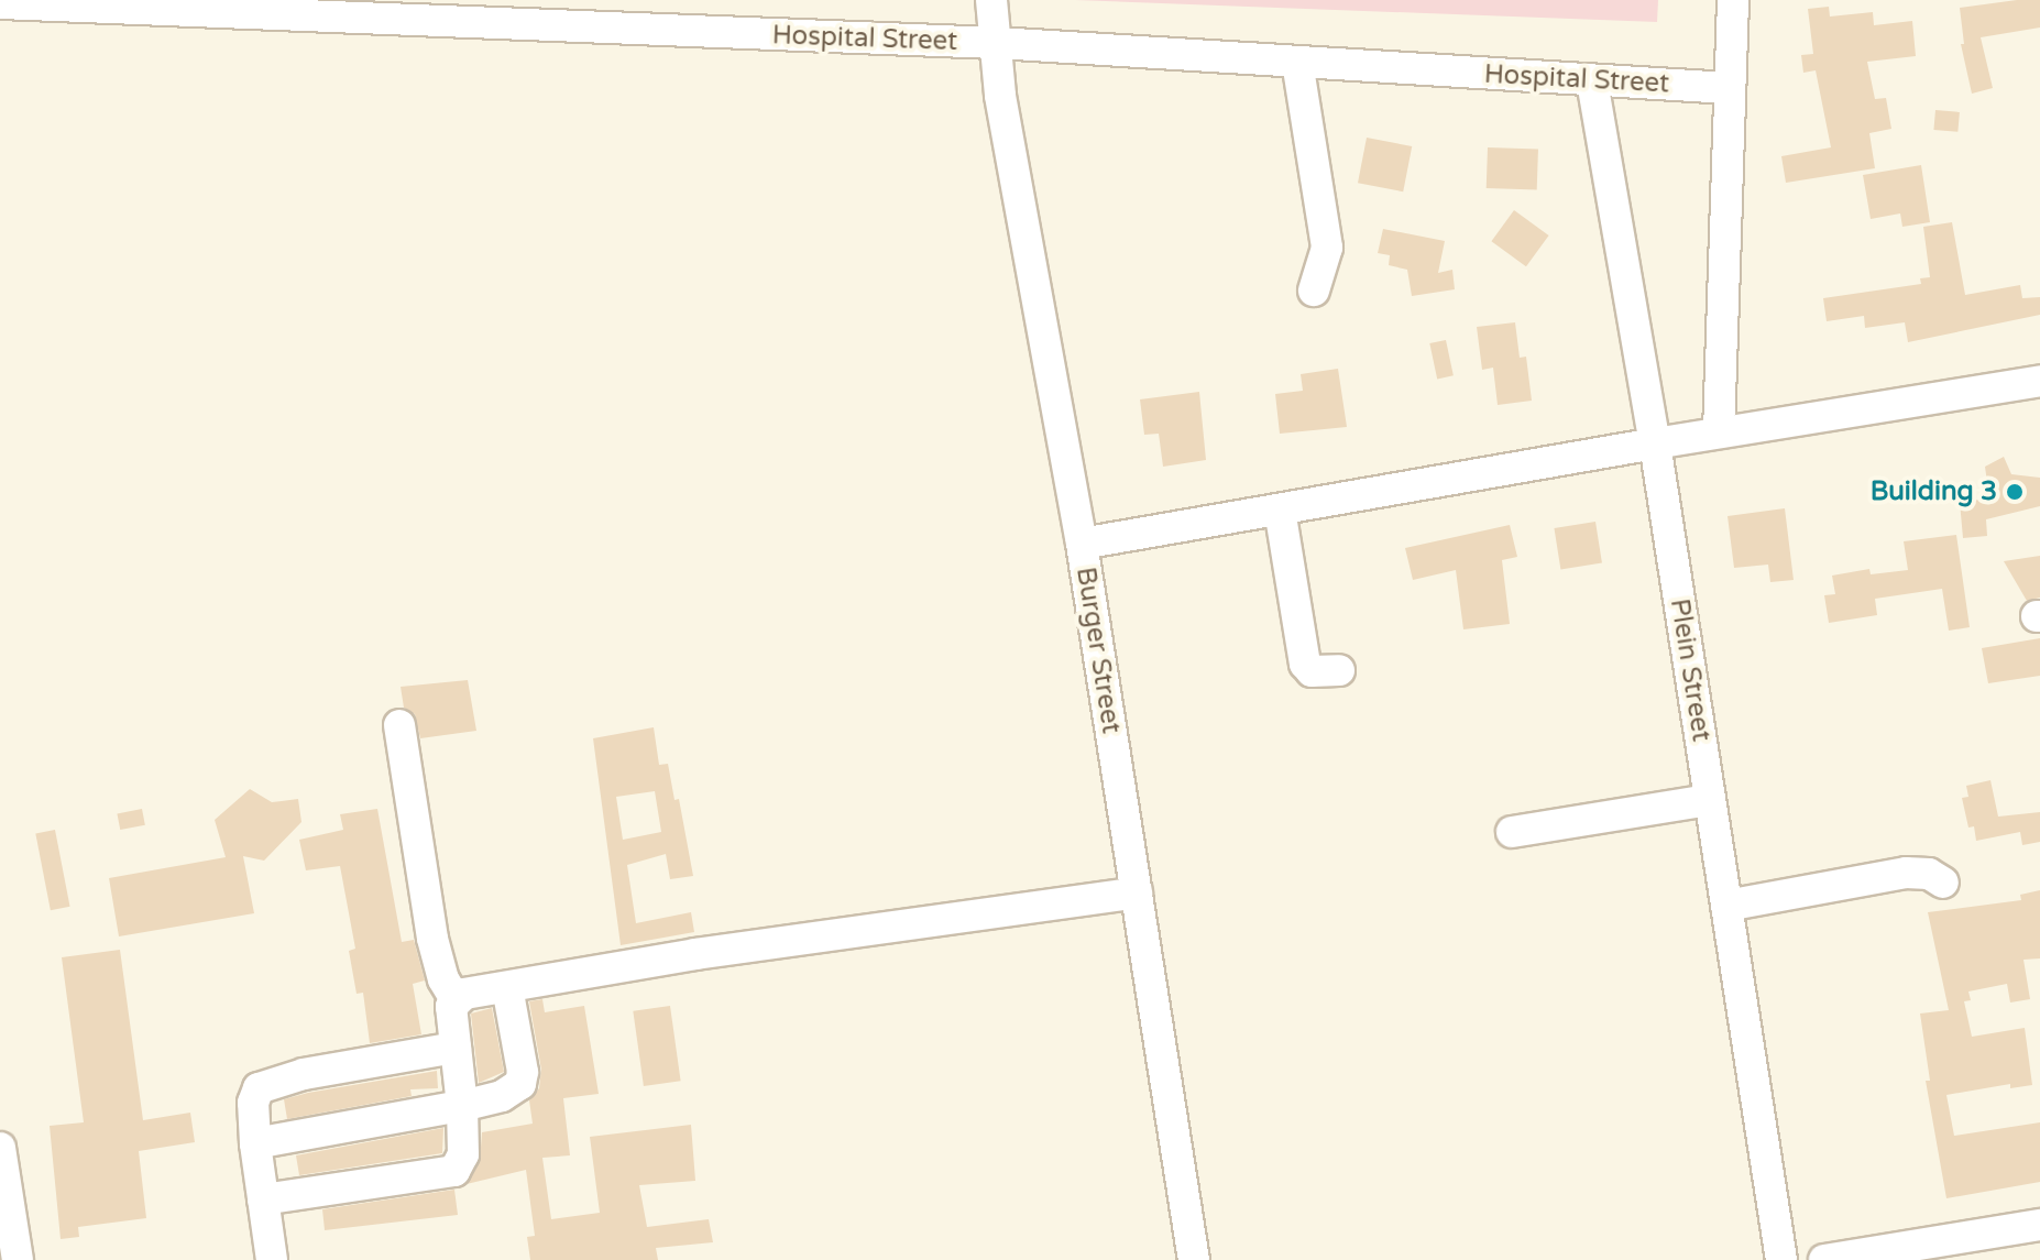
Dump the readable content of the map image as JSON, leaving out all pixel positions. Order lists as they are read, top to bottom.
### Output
{
  "streets": {
    "street": ["Hospital Street", "Burger Street", "Plein Street"]
  },
  "crossings": [
    ["Hospital Street", "Burger Street"],
    ["Hospital Street", "Plein Street"]
  ],
  "places": ["Building 3"]
}
